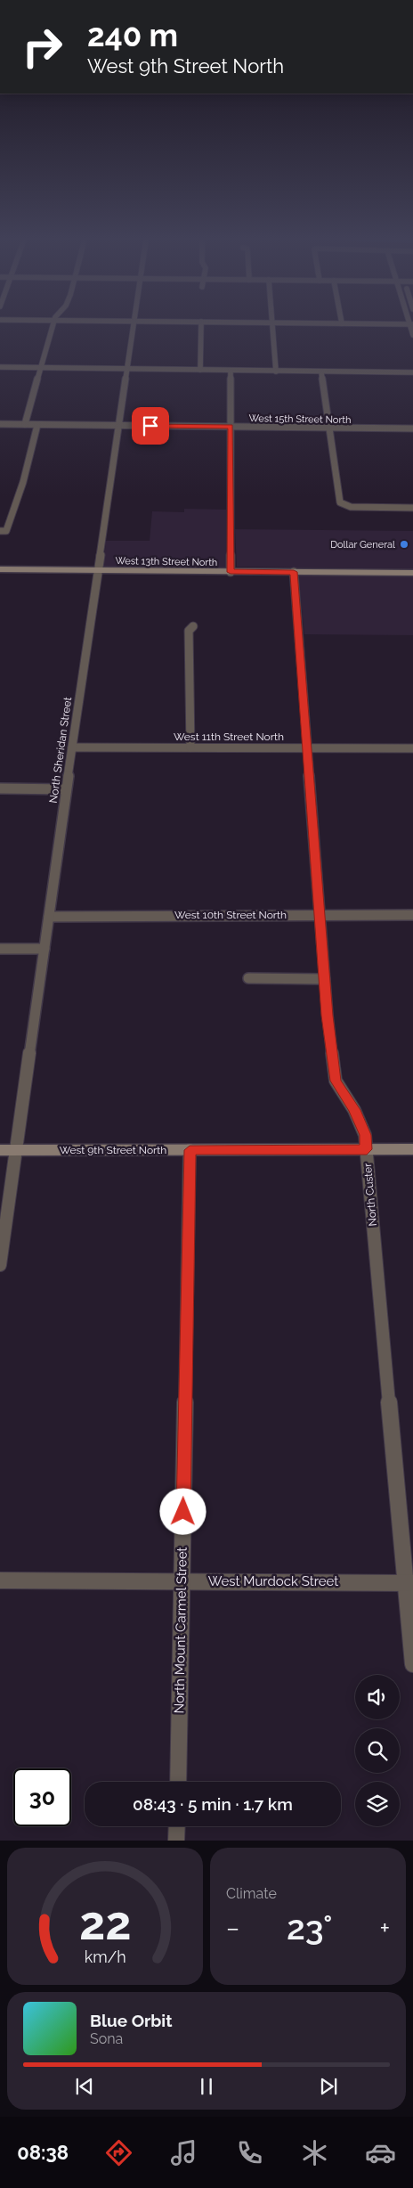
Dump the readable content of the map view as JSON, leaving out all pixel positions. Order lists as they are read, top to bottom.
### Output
{
  "streets": {
    "street": [
      "West 15th Street North",
      "West 13th Street North",
      "West 11th Street North",
      "North Sheridan Street",
      "West 10th Street North",
      "West 9th Street North",
      "North Custer",
      "West Murdock Street",
      "North Mount Carmel Street"
    ]
  },
  "crossings": [
    ["West 15th Street North", "North Sheridan Street"],
    ["West 13th Street North", "North Sheridan Street"],
    ["West 13th Street North", "North Custer"],
    ["West 11th Street North", "North Sheridan Street"],
    ["West 11th Street North", "North Custer"],
    ["North Sheridan Street", "West 10th Street North"],
    ["North Sheridan Street", "West 9th Street North"],
    ["West 10th Street North", "North Custer"],
    ["West 9th Street North", "North Custer"],
    ["West 9th Street North", "North Mount Carmel Street"],
    ["North Custer", "West Murdock Street"],
    ["West Murdock Street", "North Mount Carmel Street"]
  ],
  "places": ["Dollar General"],
  "page": {
    "turn": ["240 m", "West 9th Street North"],
    "limit": "30",
    "trip": "08:43 · 5 min · 1.7 km",
    "tile": "Climate",
    "heat": ["−", "23°", "+"],
    "song": ["Blue Orbit", "Sona"],
    "tabs": "08:38",
    "gauge": ["22", "km/h"]
  }
}
